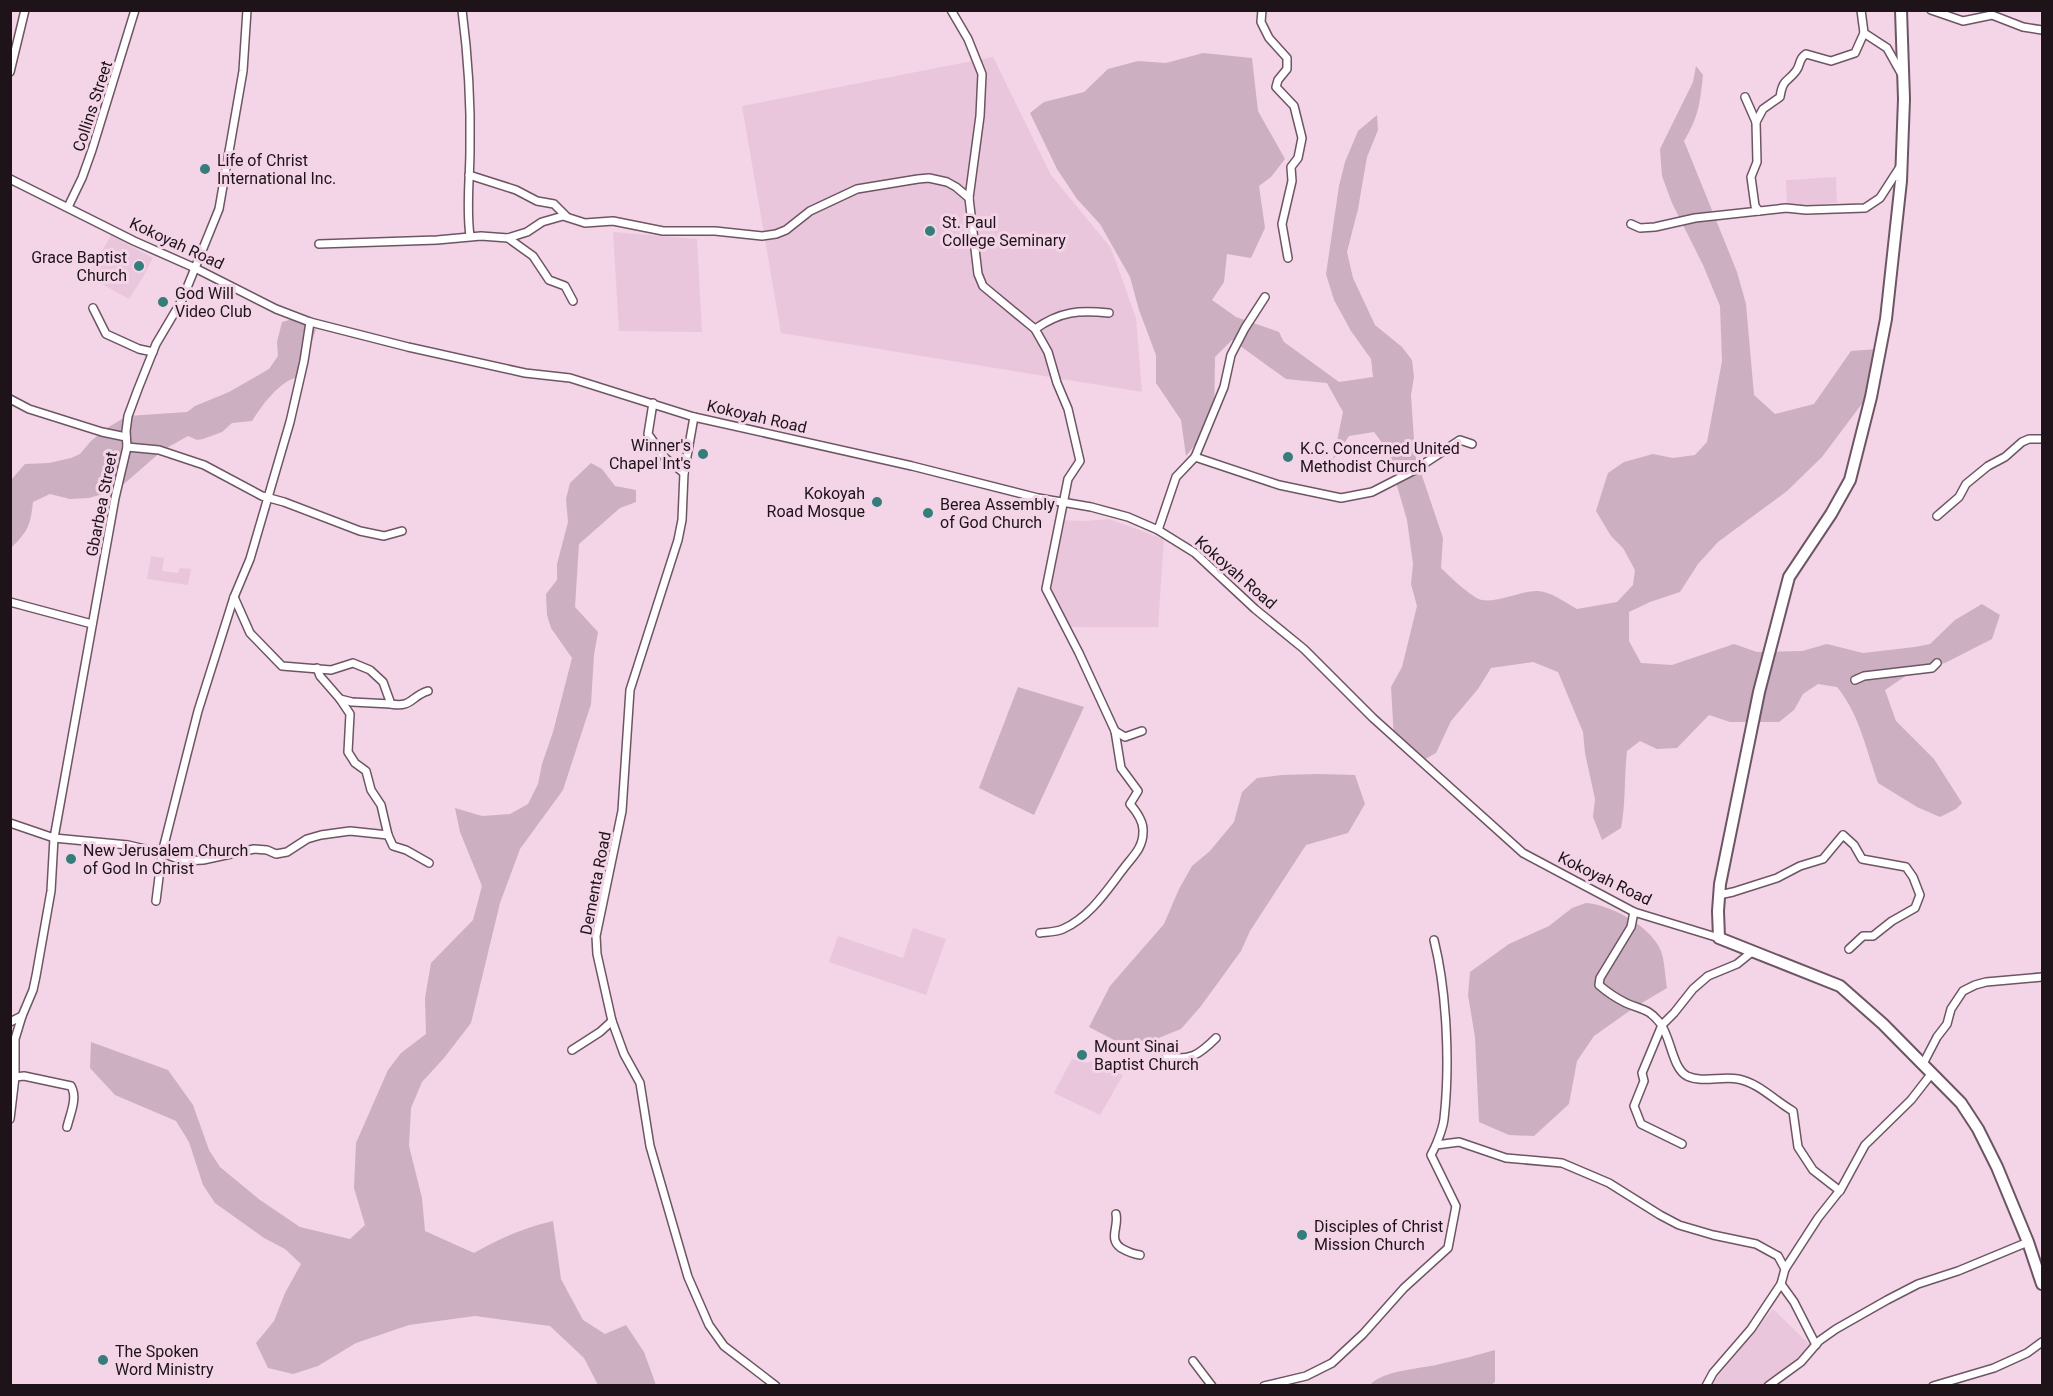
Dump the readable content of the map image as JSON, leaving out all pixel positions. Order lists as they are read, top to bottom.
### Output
{
  "streets": {
    "main road": ["Kokoyah Road"],
    "street": ["Collins Street", "Gbarbea Street", "Dementa Road"]
  },
  "crossings": [
    ["Collins Street", "Kokoyah Road"],
    ["Kokoyah Road", "Gbarbea Street"],
    ["Kokoyah Road", "Dementa Road"]
  ],
  "places": [
    "Life of Christ International Inc.",
    "St. Paul College Seminary",
    "Grace Baptist Church",
    "God Will Video Club",
    "Winner's Chapel Int's",
    "K.C. Concerned United Methodist Church",
    "Kokoyah Road Mosque",
    "Berea Assembly of God Church",
    "New Jerusalem Church of God In Christ",
    "Mount Sinai Baptist Church",
    "Disciples of Christ Mission Church",
    "The Spoken Word Ministry"
  ]
}
